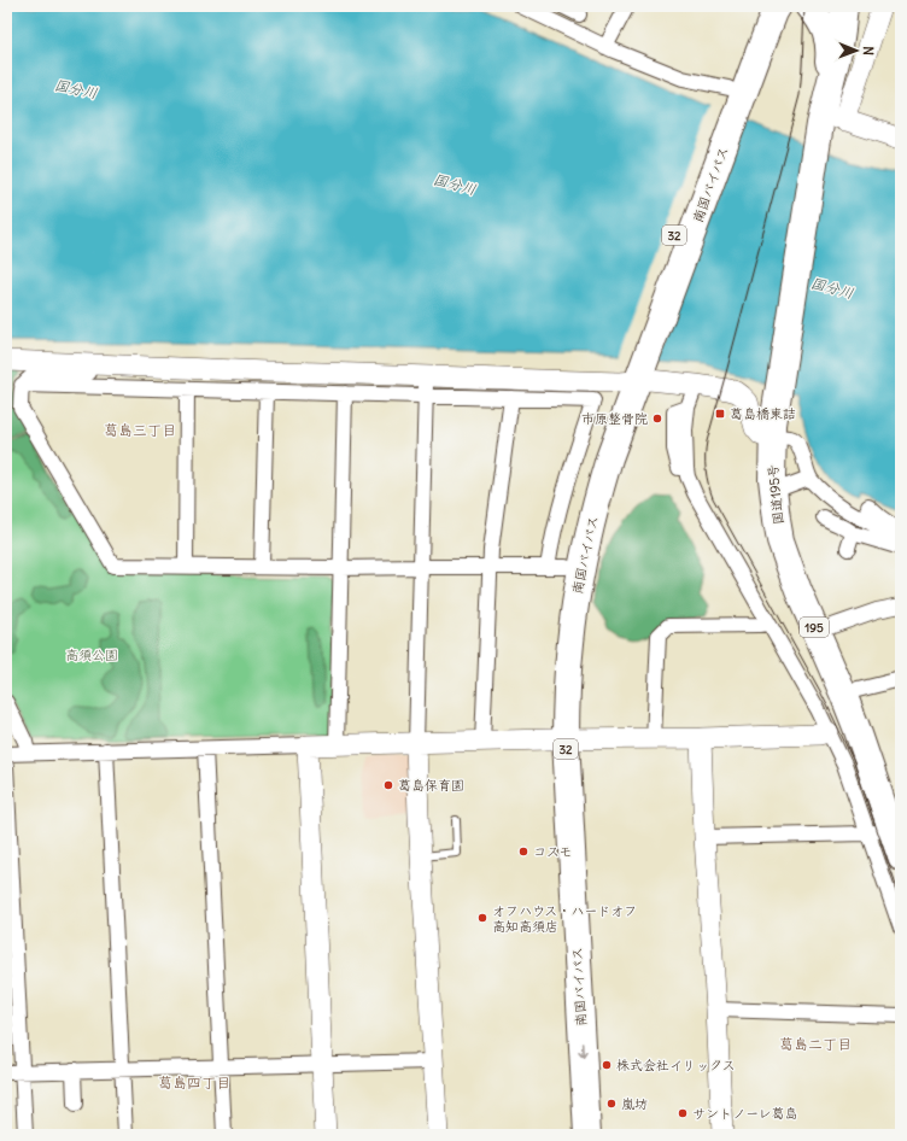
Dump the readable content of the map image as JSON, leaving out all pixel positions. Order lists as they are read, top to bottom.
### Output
{
  "streets": {
    "highway": [
      "南国バイパス",
      "32",
      "国道195号",
      "195"
    ]
  },
  "districts": ["葛島三丁目", "葛島二丁目", "葛島四丁目"],
  "water": ["国分川"],
  "parks": ["高須公園"],
  "places": {
    "transit": ["葛島橋東詰"],
    "other": [
      "市原整骨院",
      "葛島保育園",
      "コスモ",
      "オフハウス・ハードオフ 高知高須店",
      "株式会社イリックス",
      "嵐坊",
      "サントノーレ葛島"
    ]
  },
  "north": "right"
}
